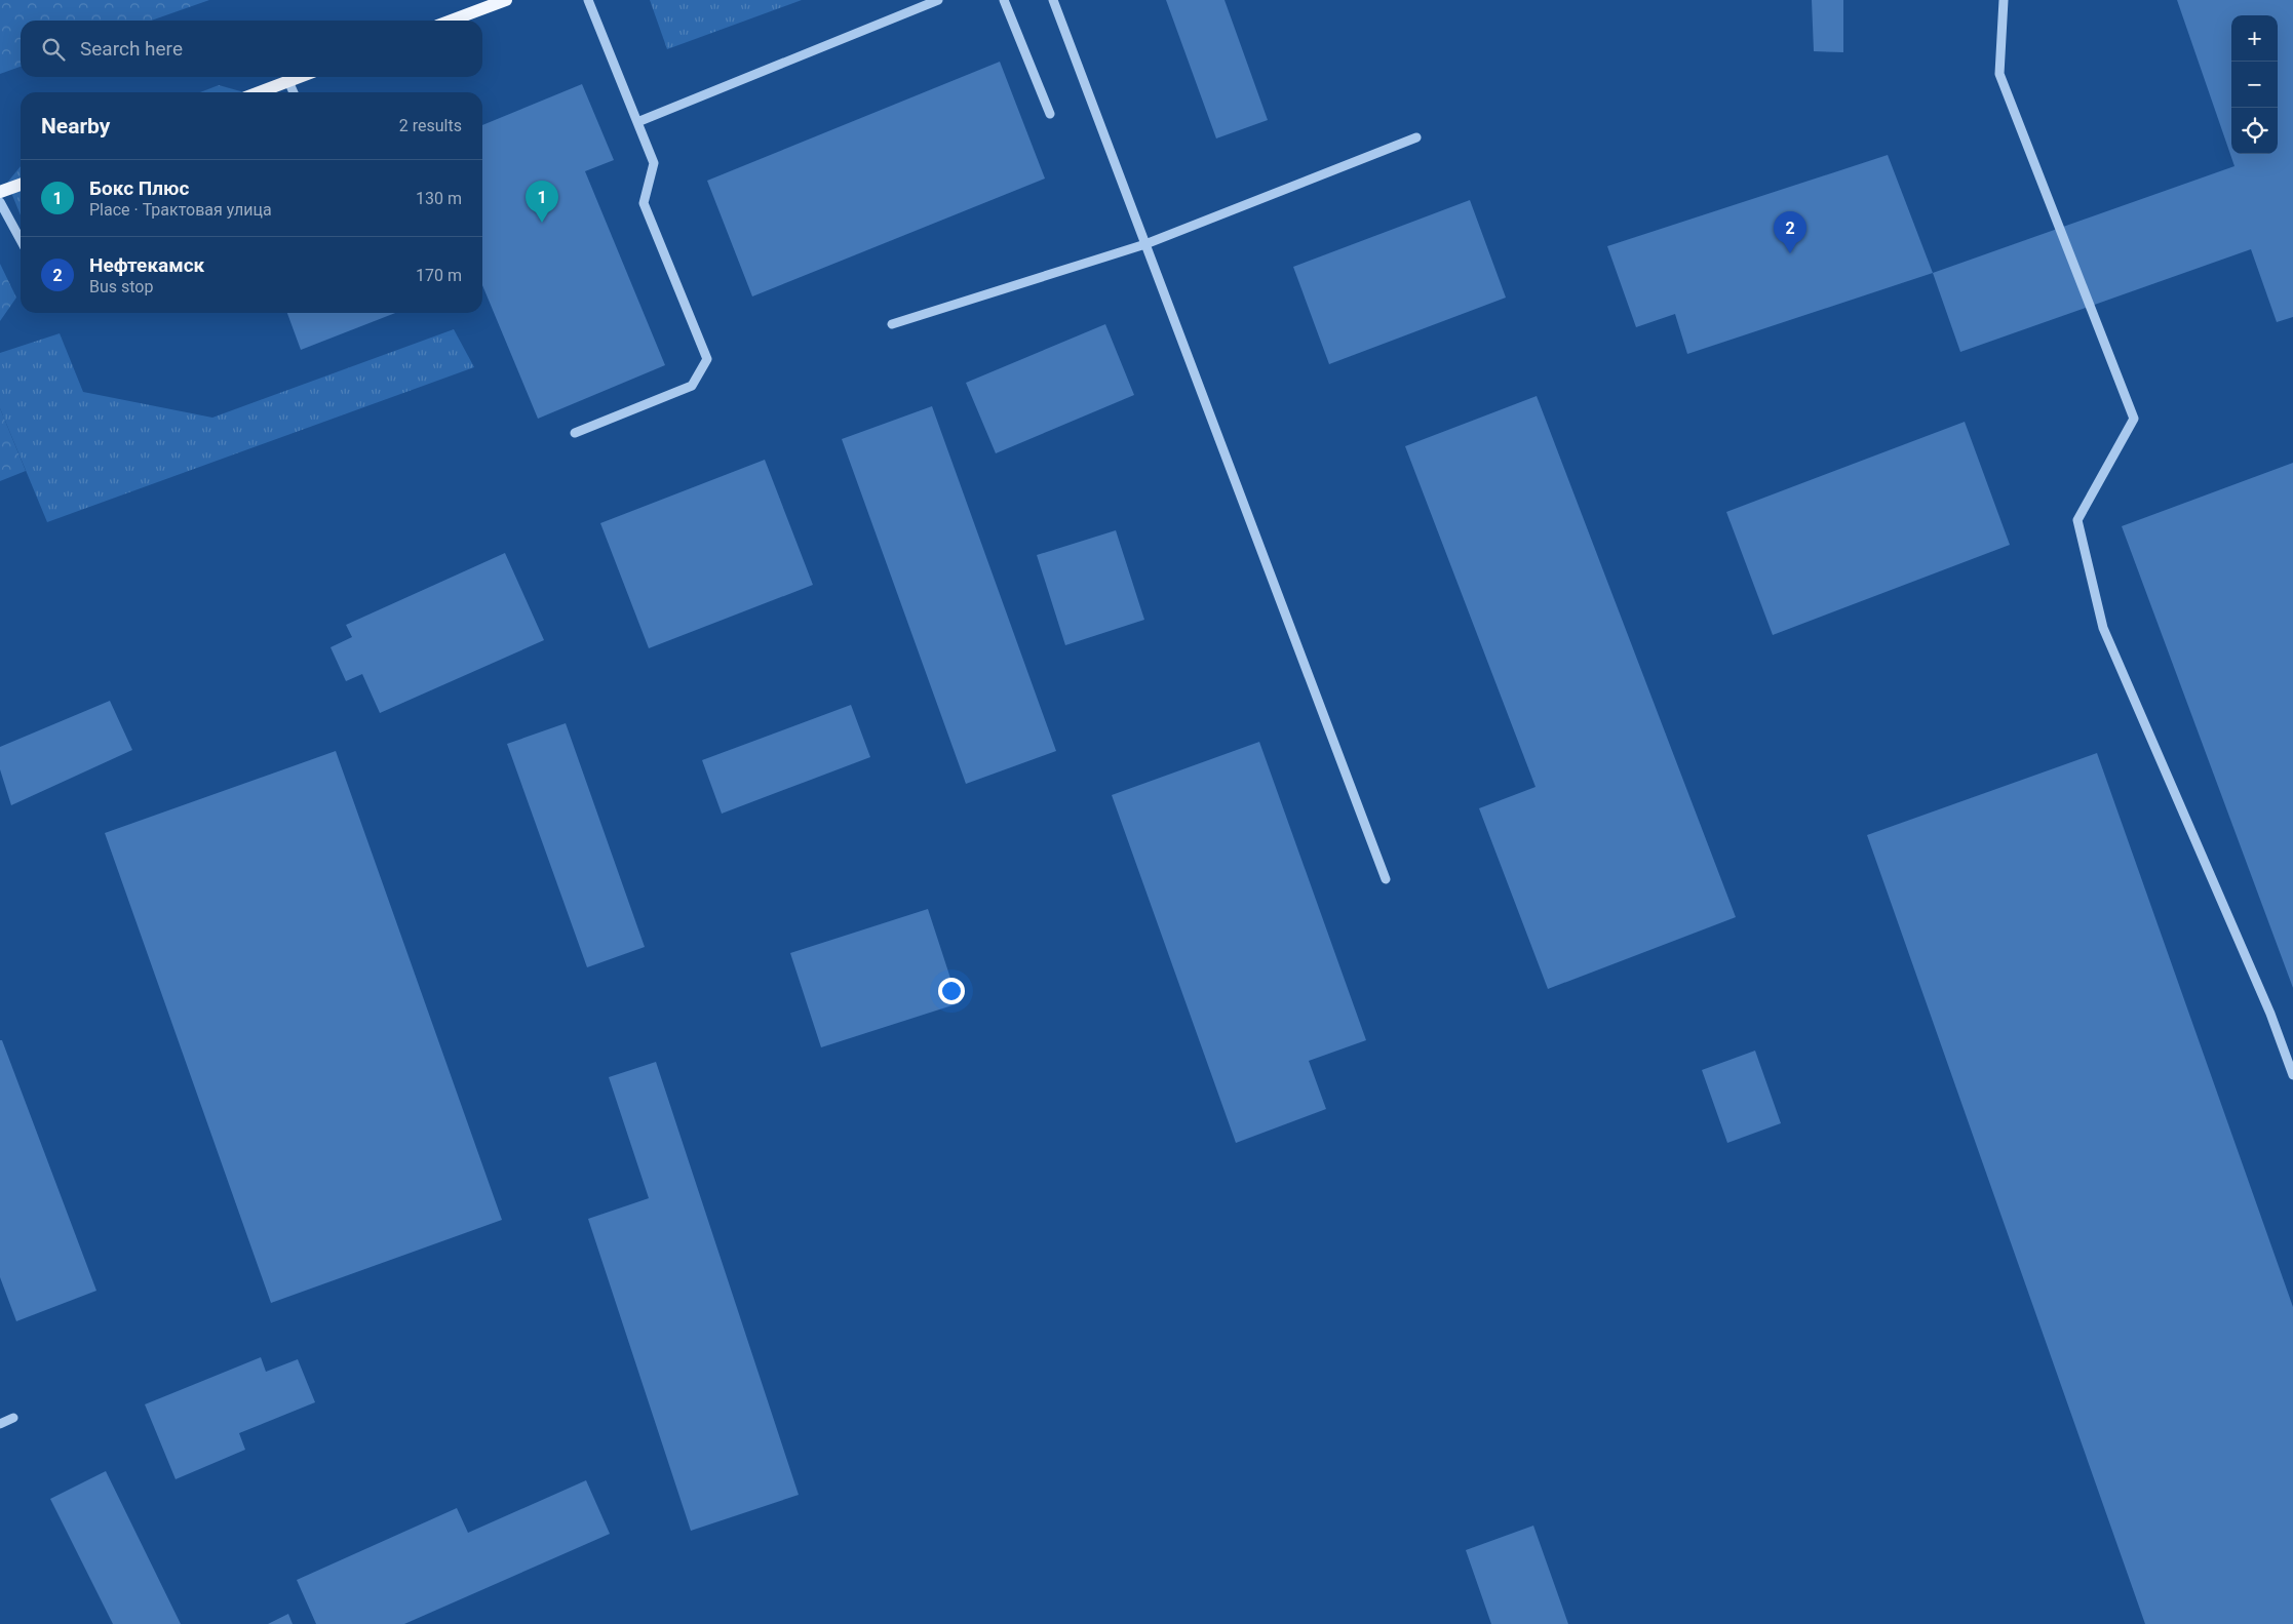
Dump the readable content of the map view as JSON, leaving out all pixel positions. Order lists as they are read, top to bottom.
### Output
{
  "page": {
    "map_buttons": ["+", "−"],
    "search": "Search here",
    "heading": ["Nearby", "2 results"],
    "list": [
      {
        "mark": "1",
        "name": "Бокс Плюс",
        "note": "Place · Трактовая улица",
        "value": "130 m"
      },
      {
        "mark": "2",
        "name": "Нефтекамск",
        "note": "Bus stop",
        "value": "170 m"
      }
    ],
    "pins": ["1", "2"]
  }
}
